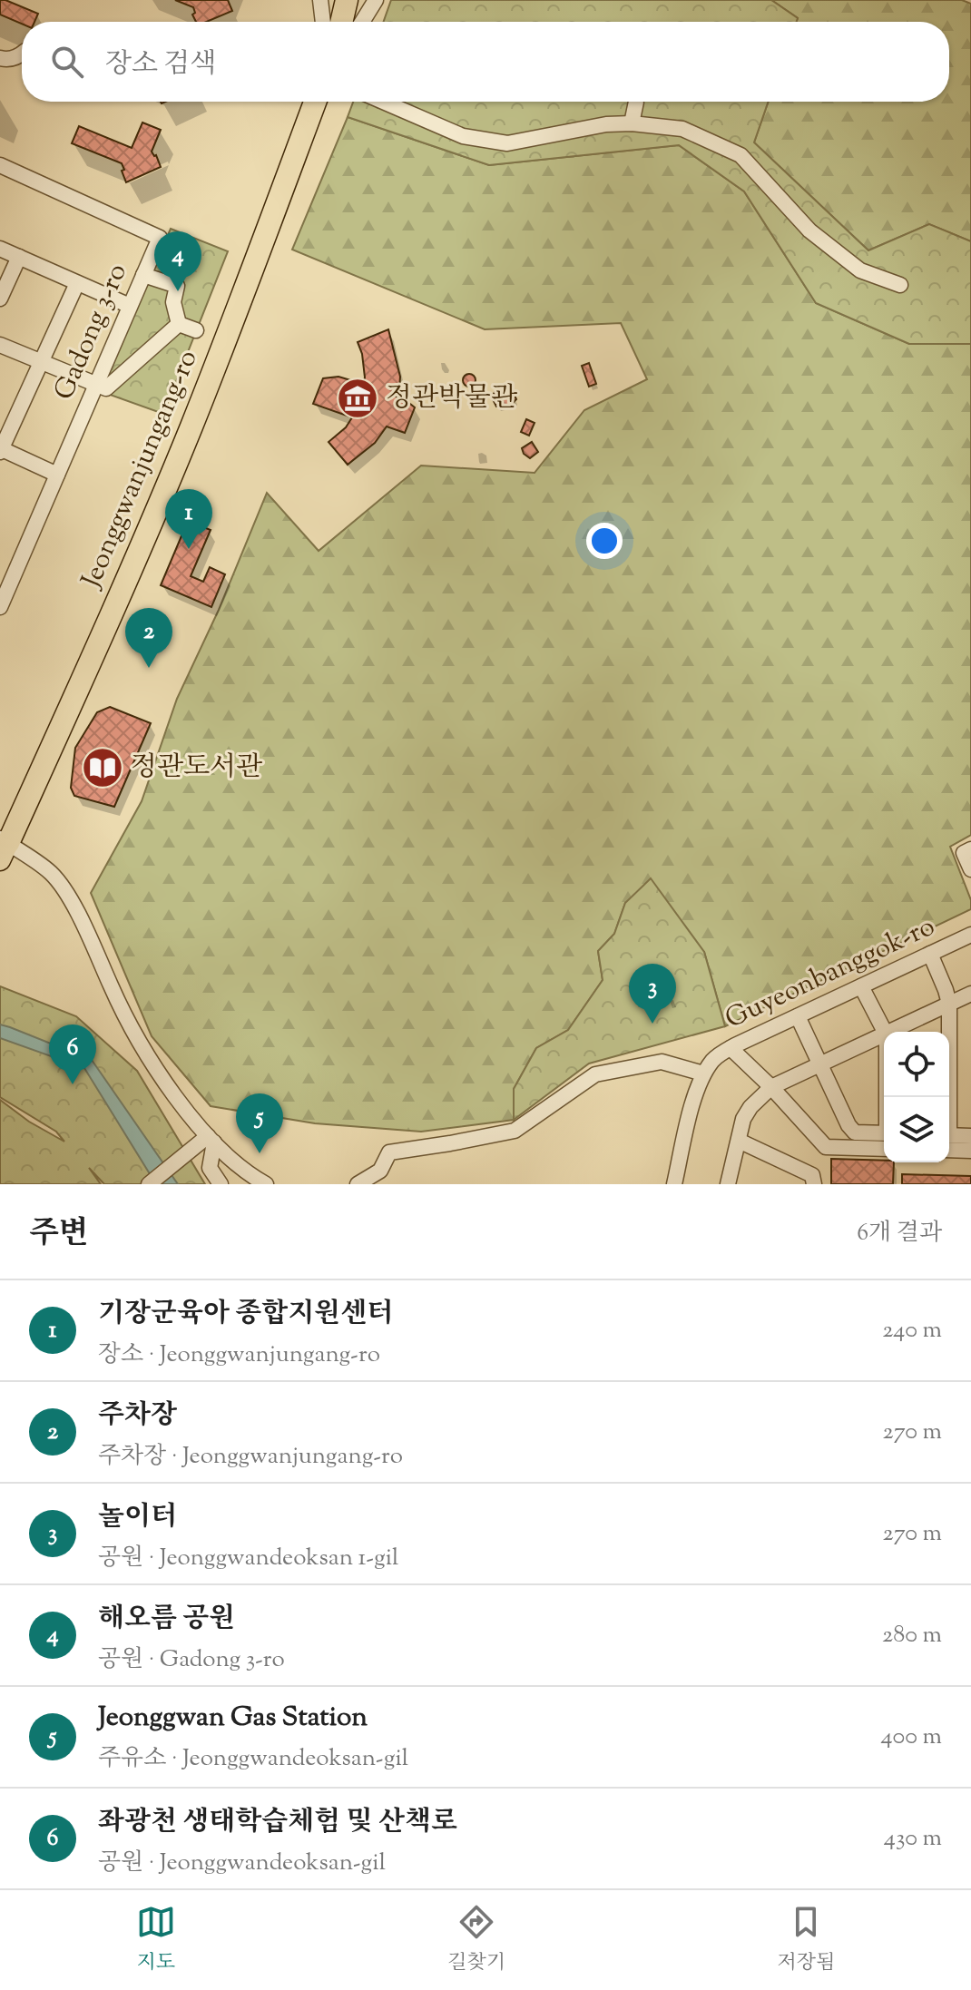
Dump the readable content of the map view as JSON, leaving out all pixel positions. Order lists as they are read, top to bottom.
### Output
{
  "streets": {
    "highway": ["Jeonggwanjungang-ro"],
    "street": ["Gadong 3-ro", "Guyeonbanggok-ro"]
  },
  "places": {
    "museum": ["정관박물관"],
    "library": ["정관도서관"]
  },
  "page": {
    "search": "장소 검색",
    "pins": [
      "4",
      "1",
      "2",
      "3",
      "6",
      "5"
    ],
    "heading": ["주변", "6개 결과"],
    "list": [
      {
        "mark": "1",
        "name": "기장군육아 종합지원센터",
        "note": "장소 · Jeonggwanjungang-ro",
        "value": "240 m"
      },
      {
        "mark": "2",
        "name": "주차장",
        "note": "주차장 · Jeonggwanjungang-ro",
        "value": "270 m"
      },
      {
        "mark": "3",
        "name": "놀이터",
        "note": "공원 · Jeonggwandeoksan 1-gil",
        "value": "270 m"
      },
      {
        "mark": "4",
        "name": "해오름 공원",
        "note": "공원 · Gadong 3-ro",
        "value": "280 m"
      },
      {
        "mark": "5",
        "name": "Jeonggwan Gas Station",
        "note": "주유소 · Jeonggwandeoksan-gil",
        "value": "400 m"
      },
      {
        "mark": "6",
        "name": "좌광천 생태학습체험 및 산책로",
        "note": "공원 · Jeonggwandeoksan-gil",
        "value": "430 m"
      }
    ],
    "nav": ["지도", "길찾기", "저장됨"]
  }
}
